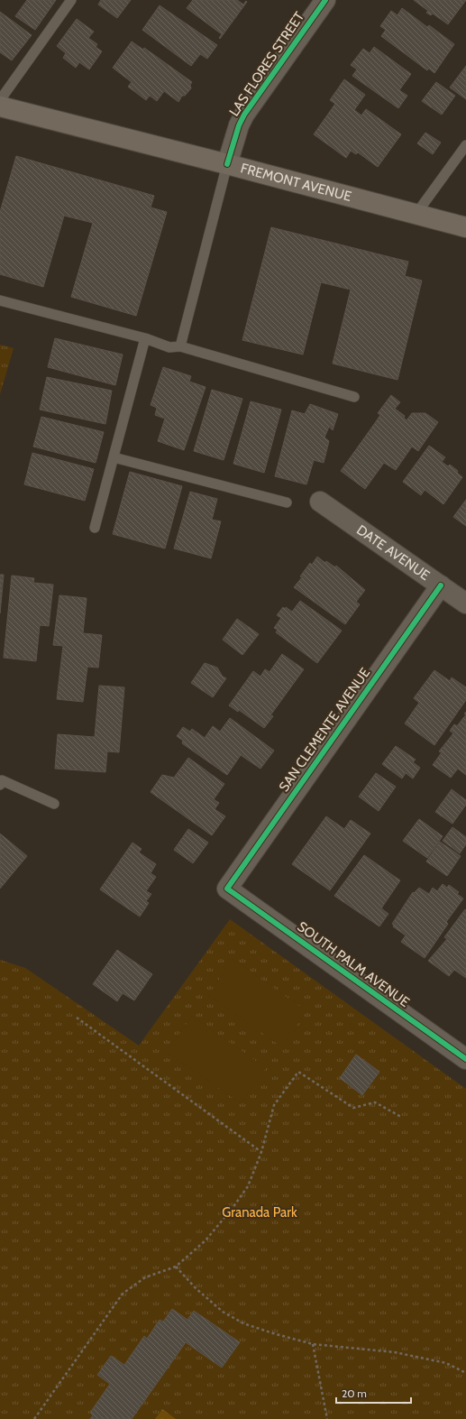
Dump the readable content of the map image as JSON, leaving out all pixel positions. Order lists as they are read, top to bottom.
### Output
{
  "streets": {
    "main road": ["FREMONT AVENUE"],
    "street": [
      "LAS FLORES STREET",
      "DATE AVENUE",
      "SAN CLEMENTE AVENUE",
      "SOUTH PALM AVENUE"
    ]
  },
  "crossings": [
    ["LAS FLORES STREET", "FREMONT AVENUE"],
    ["DATE AVENUE", "SAN CLEMENTE AVENUE"],
    ["SAN CLEMENTE AVENUE", "SOUTH PALM AVENUE"]
  ],
  "parks": ["Granada Park"],
  "scale_bar": "20 m"
}
